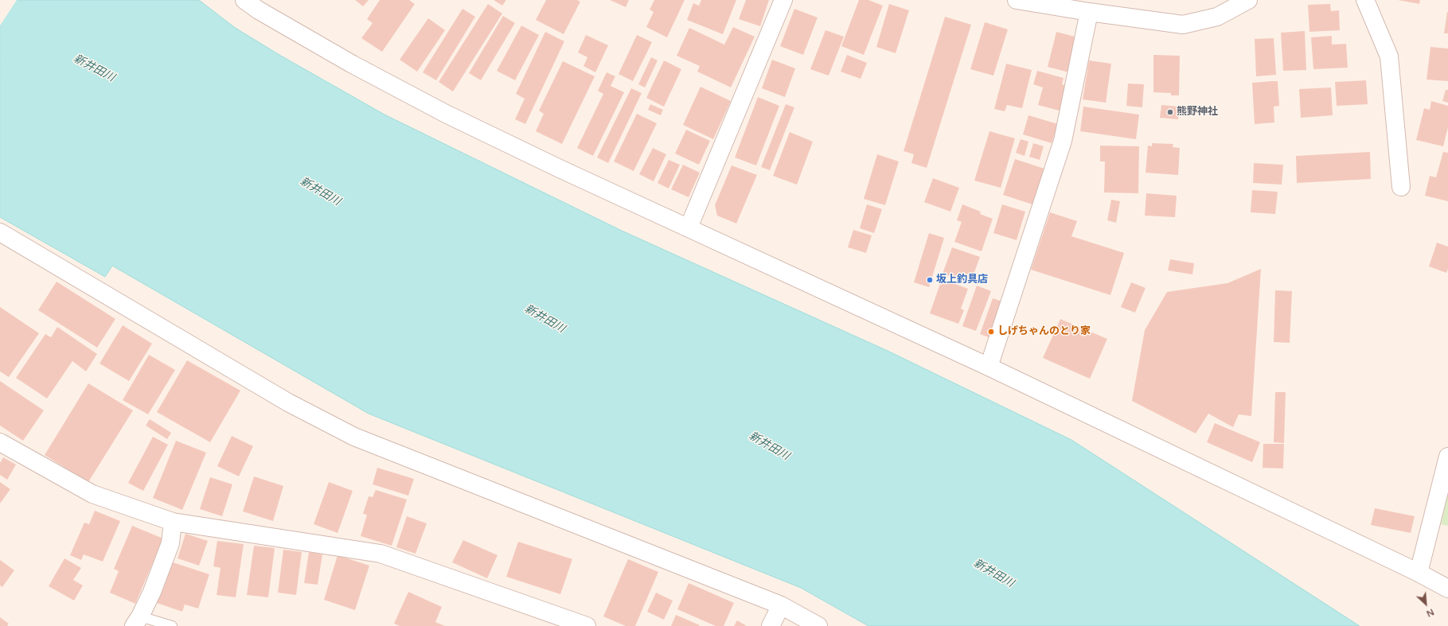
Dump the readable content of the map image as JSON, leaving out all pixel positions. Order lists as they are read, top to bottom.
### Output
{
  "water": ["新井田川"],
  "places": ["熊野神社", "坂上釣具店", "しげちゃんのとり家"],
  "north": "bottom right"
}
